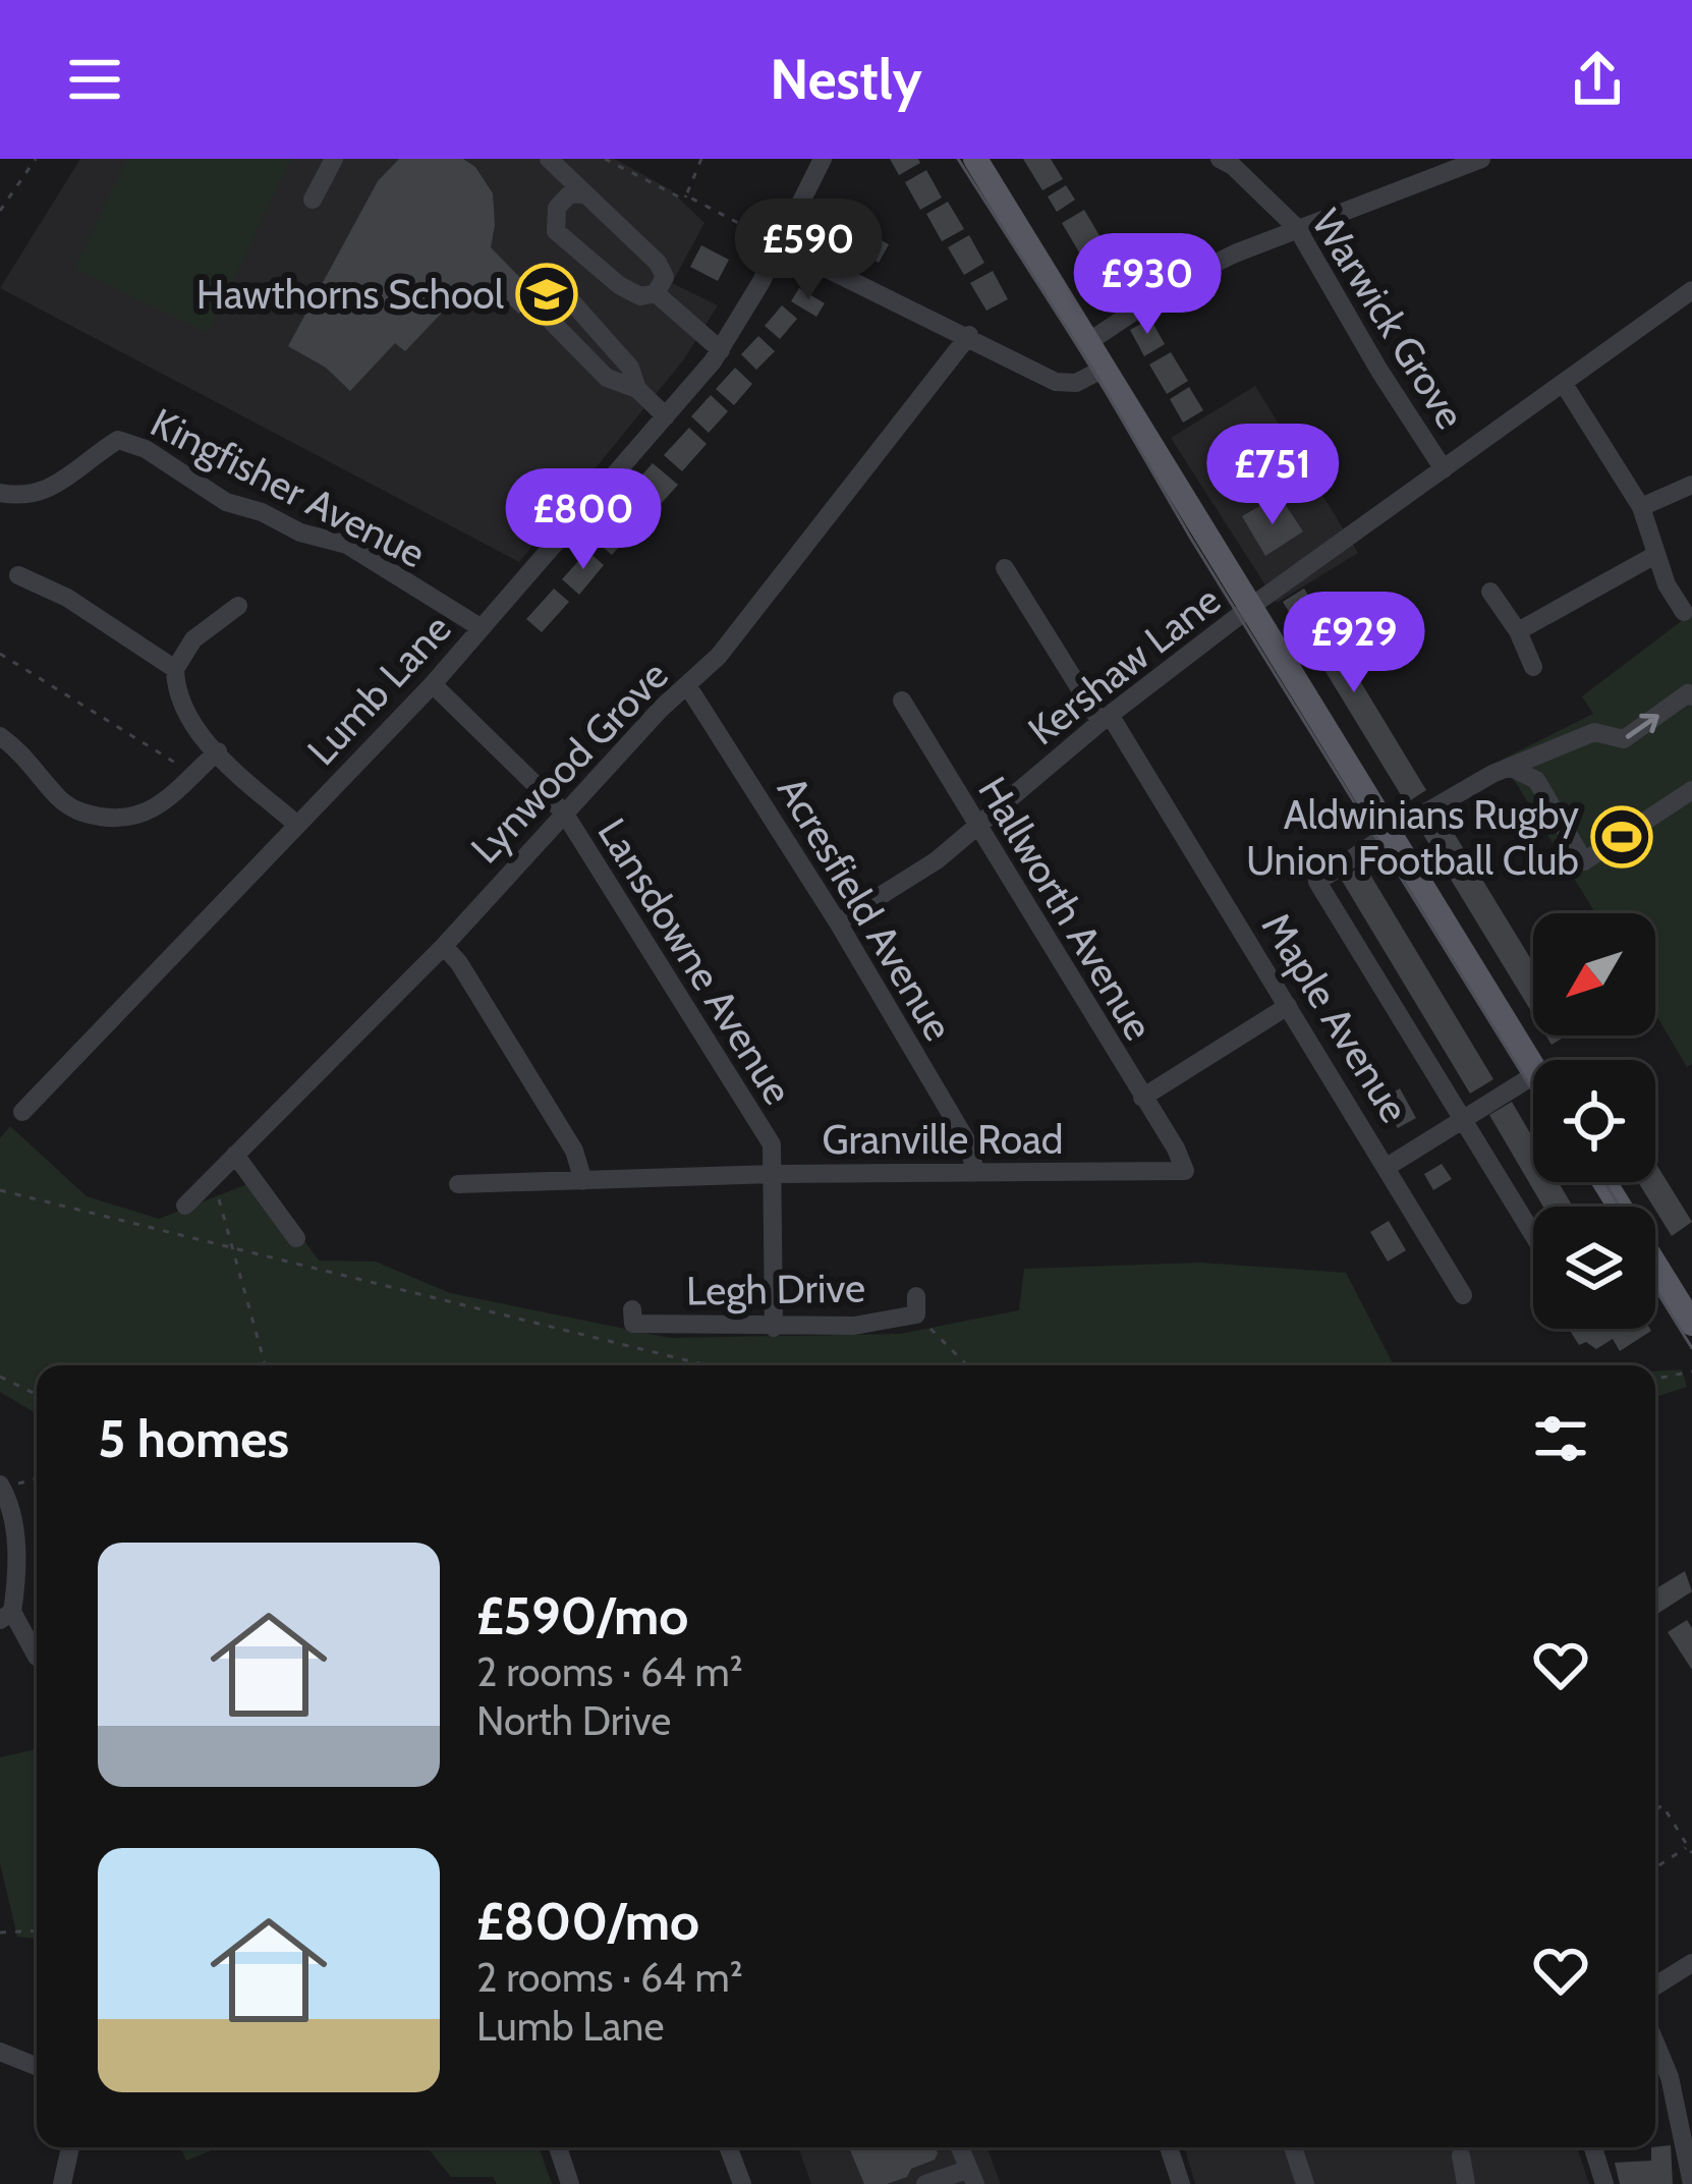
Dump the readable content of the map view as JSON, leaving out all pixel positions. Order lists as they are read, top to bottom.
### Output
{
  "streets": {
    "street": [
      "Warwick Grove",
      "Kingfisher Avenue",
      "Kershaw Lane",
      "Lumb Lane",
      "Lynwood Grove",
      "Acresfield Avenue",
      "Hallworth Avenue",
      "Lansdowne Avenue",
      "Maple Avenue",
      "Granville Road",
      "Legh Drive"
    ]
  },
  "crossings": [
    ["Warwick Grove", "Kershaw Lane"],
    ["Kingfisher Avenue", "Lumb Lane"],
    ["Kershaw Lane", "Acresfield Avenue"],
    ["Kershaw Lane", "Hallworth Avenue"],
    ["Kershaw Lane", "Maple Avenue"],
    ["Lumb Lane", "Lansdowne Avenue"],
    ["Lynwood Grove", "Acresfield Avenue"],
    ["Lynwood Grove", "Lansdowne Avenue"],
    ["Acresfield Avenue", "Granville Road"],
    ["Hallworth Avenue", "Granville Road"],
    ["Lansdowne Avenue", "Granville Road"],
    ["Lansdowne Avenue", "Legh Drive"]
  ],
  "places": {
    "school or university": ["Hawthorns School"],
    "sports": ["Aldwinians Rugby Union Football Club"]
  },
  "north": "bottom left",
  "page": {
    "header": "Nestly",
    "price": [
      "£590",
      "£930",
      "£751",
      "£800",
      "£929"
    ],
    "heading": "5 homes",
    "list": [
      {
        "name": "£590/mo",
        "note": "2 rooms · 64 m² · North Drive"
      },
      {
        "name": "£800/mo",
        "note": "2 rooms · 64 m² · Lumb Lane"
      }
    ]
  }
}
